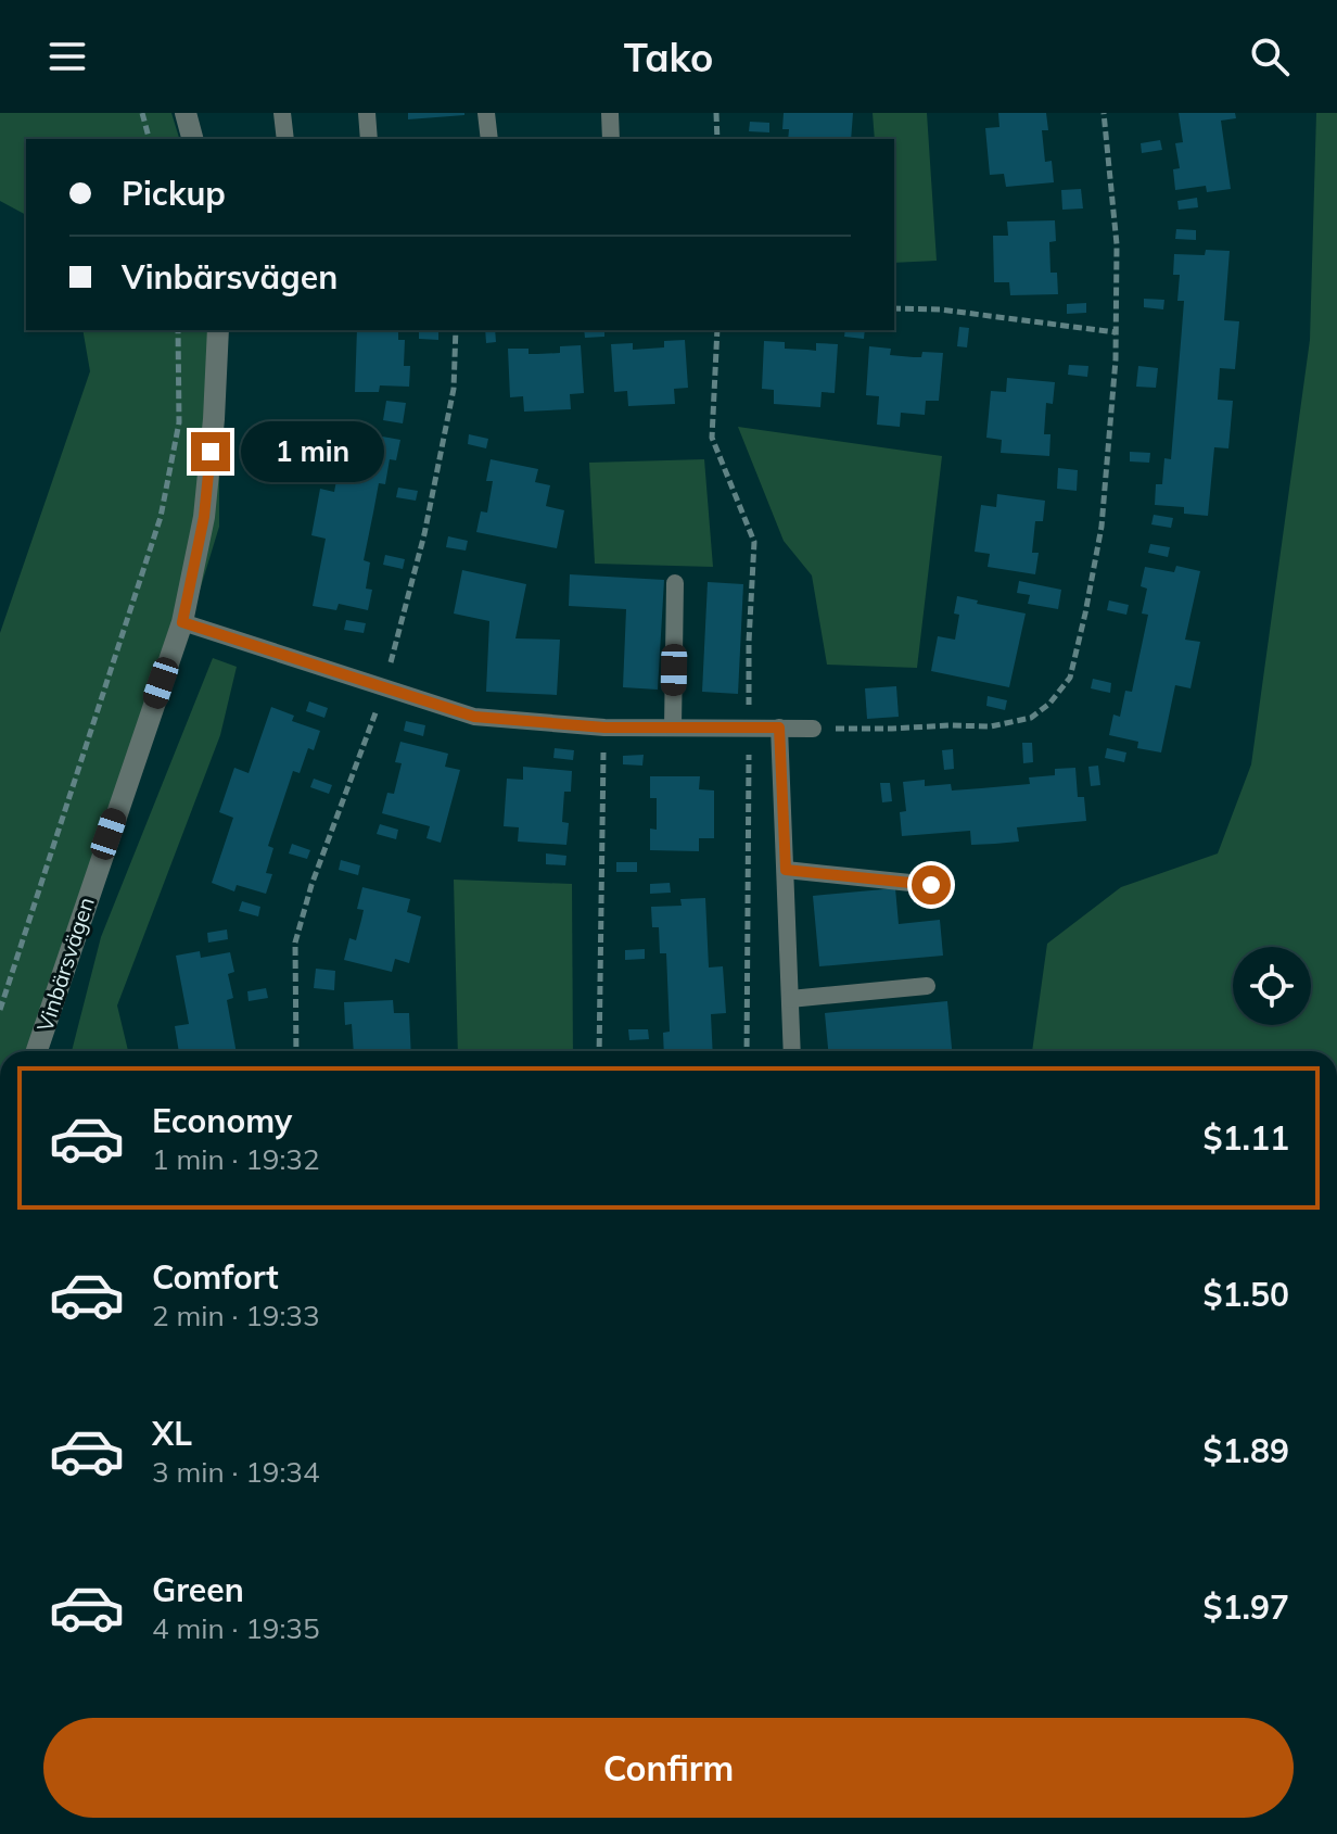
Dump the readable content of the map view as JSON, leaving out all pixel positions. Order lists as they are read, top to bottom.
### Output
{
  "streets": {
    "street": ["Vinbärsvägen"]
  },
  "page": {
    "header": "Tako",
    "banner": ["Pickup", "Vinbärsvägen"],
    "bubble": "1 min",
    "list": [
      {
        "name": "Economy",
        "note": "1 min · 19:32",
        "value": "$1.11"
      },
      {
        "name": "Comfort",
        "note": "2 min · 19:33",
        "value": "$1.50"
      },
      {
        "name": "XL",
        "note": "3 min · 19:34",
        "value": "$1.89"
      },
      {
        "name": "Green",
        "note": "4 min · 19:35",
        "value": "$1.97"
      }
    ],
    "buttons": "Confirm"
  }
}
